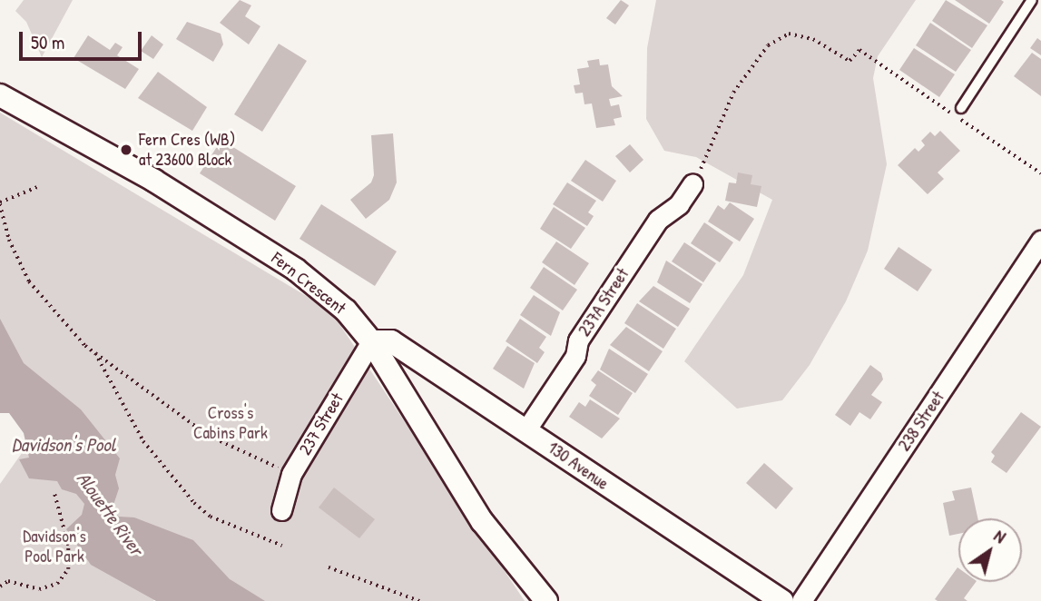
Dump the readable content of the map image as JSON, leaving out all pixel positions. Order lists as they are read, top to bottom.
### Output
{
  "streets": {
    "street": [
      "Fern Crescent",
      "237A Street",
      "238 Street",
      "237 Street",
      "130 Avenue"
    ]
  },
  "crossings": [
    ["Fern Crescent", "237 Street"],
    ["Fern Crescent", "130 Avenue"],
    ["237A Street", "130 Avenue"],
    ["237 Street", "130 Avenue"]
  ],
  "water": ["Davidson's Pool", "Alouette River"],
  "parks": ["Cross's Cabins Park", "Davidson's Pool Park"],
  "places": ["Fern Cres (WB) at 23600 Block"],
  "scale_bar": "50 m",
  "north": "top right"
}
